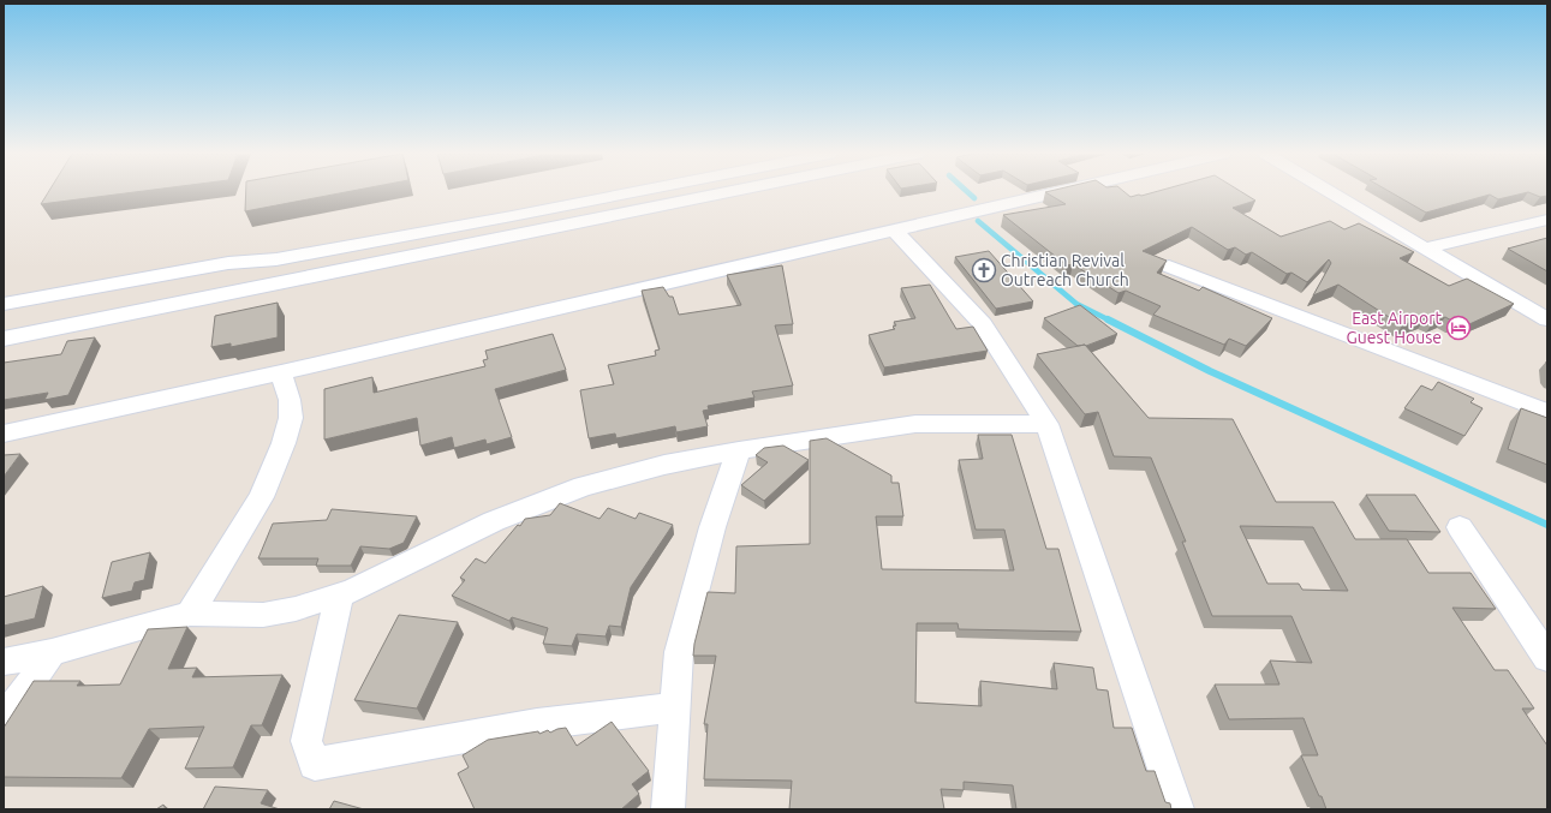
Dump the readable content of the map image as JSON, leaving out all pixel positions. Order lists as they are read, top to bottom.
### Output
{
  "places": {
    "church": ["Christian Revival Outreach Church"],
    "hotel": ["East Airport Guest House"]
  }
}
